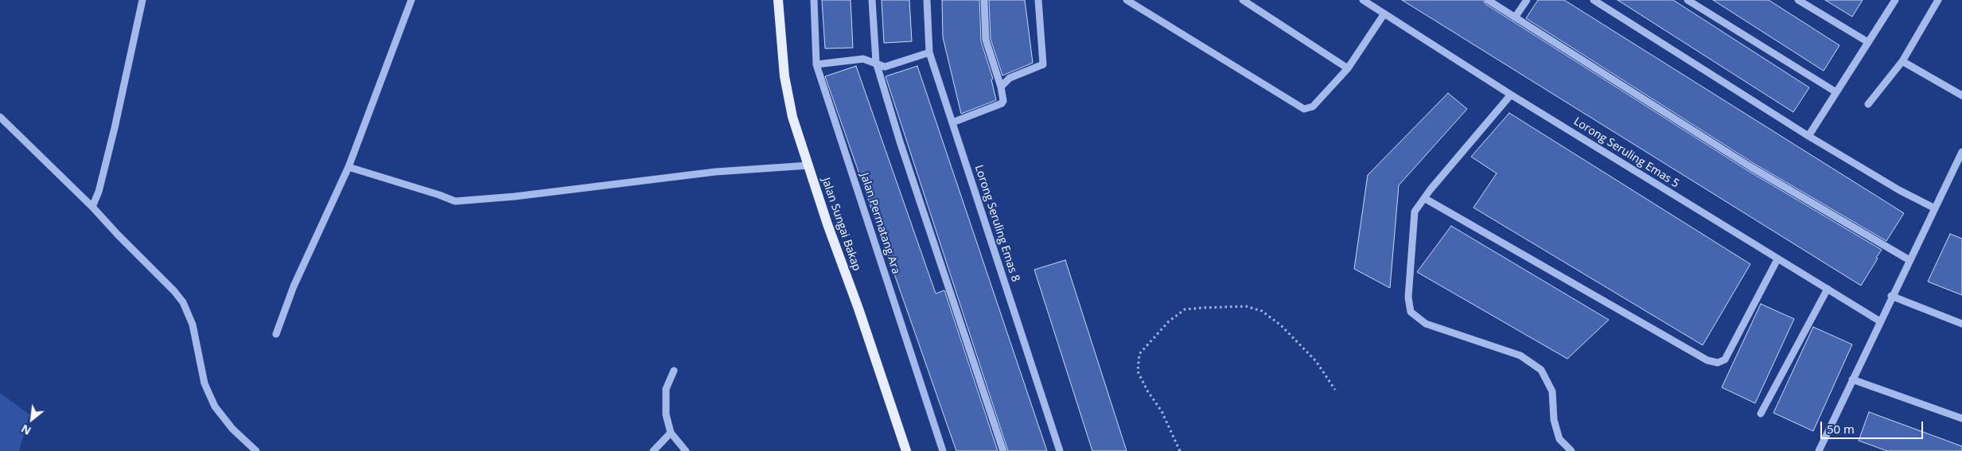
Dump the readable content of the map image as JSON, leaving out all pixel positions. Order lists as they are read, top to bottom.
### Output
{
  "streets": {
    "main road": ["Jalan Sungai Bakap"],
    "street": ["Lorong Seruling Emas 5", "Jalan Permatang Ara", "Lorong Seruling Emas 8"]
  },
  "scale_bar": "50 m",
  "north": "bottom left"
}
